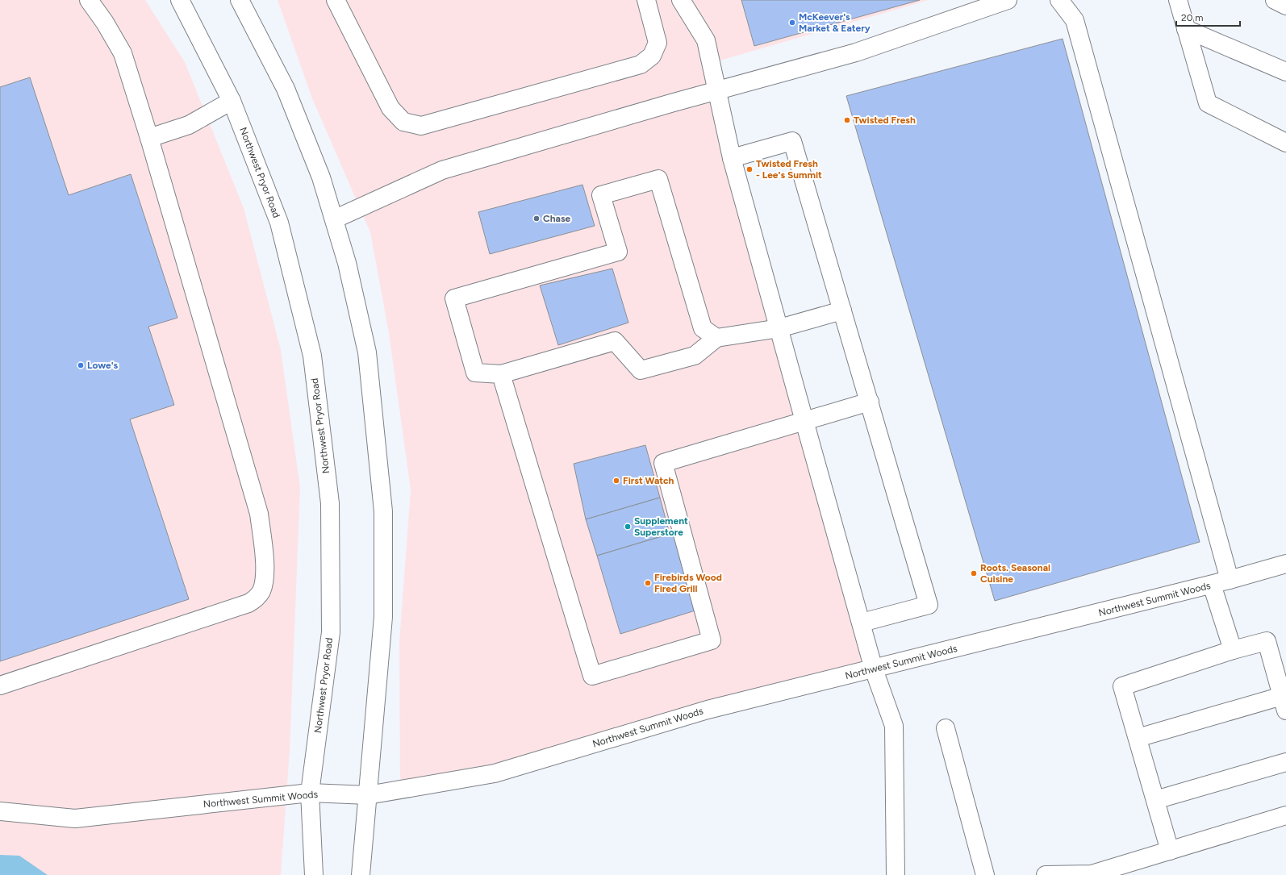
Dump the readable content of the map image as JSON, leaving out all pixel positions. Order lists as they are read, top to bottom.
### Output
{
  "streets": {
    "main road": ["Northwest Pryor Road", "Northwest Summit Woods"]
  },
  "crossings": [
    ["Northwest Pryor Road", "Northwest Summit Woods"]
  ],
  "places": [
    "McKeever's Market & Eatery",
    "Twisted Fresh",
    "Twisted Fresh - Lee's Summit",
    "Chase",
    "Lowe's",
    "First Watch",
    "Supplement Superstore",
    "Roots. Seasonal Cuisine",
    "Firebirds Wood Fired Grill"
  ],
  "scale_bar": "20 m"
}
